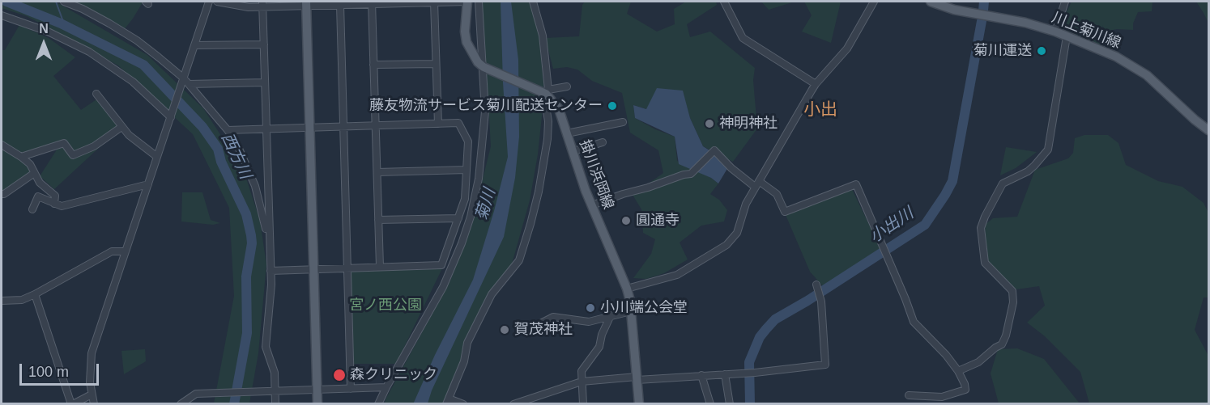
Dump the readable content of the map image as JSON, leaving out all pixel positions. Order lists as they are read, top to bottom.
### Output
{
  "streets": {
    "main road": ["川上菊川線", "掛川浜岡線"]
  },
  "districts": ["小出"],
  "water": ["西方川", "菊川", "小出川"],
  "parks": ["宮ノ西公園"],
  "places": [
    "菊川運送",
    "藤友物流サービス菊川配送センター",
    "神明神社",
    "圓通寺",
    "小川端公会堂",
    "賀茂神社",
    "森クリニック"
  ],
  "scale_bar": "100 m",
  "north": "top"
}
